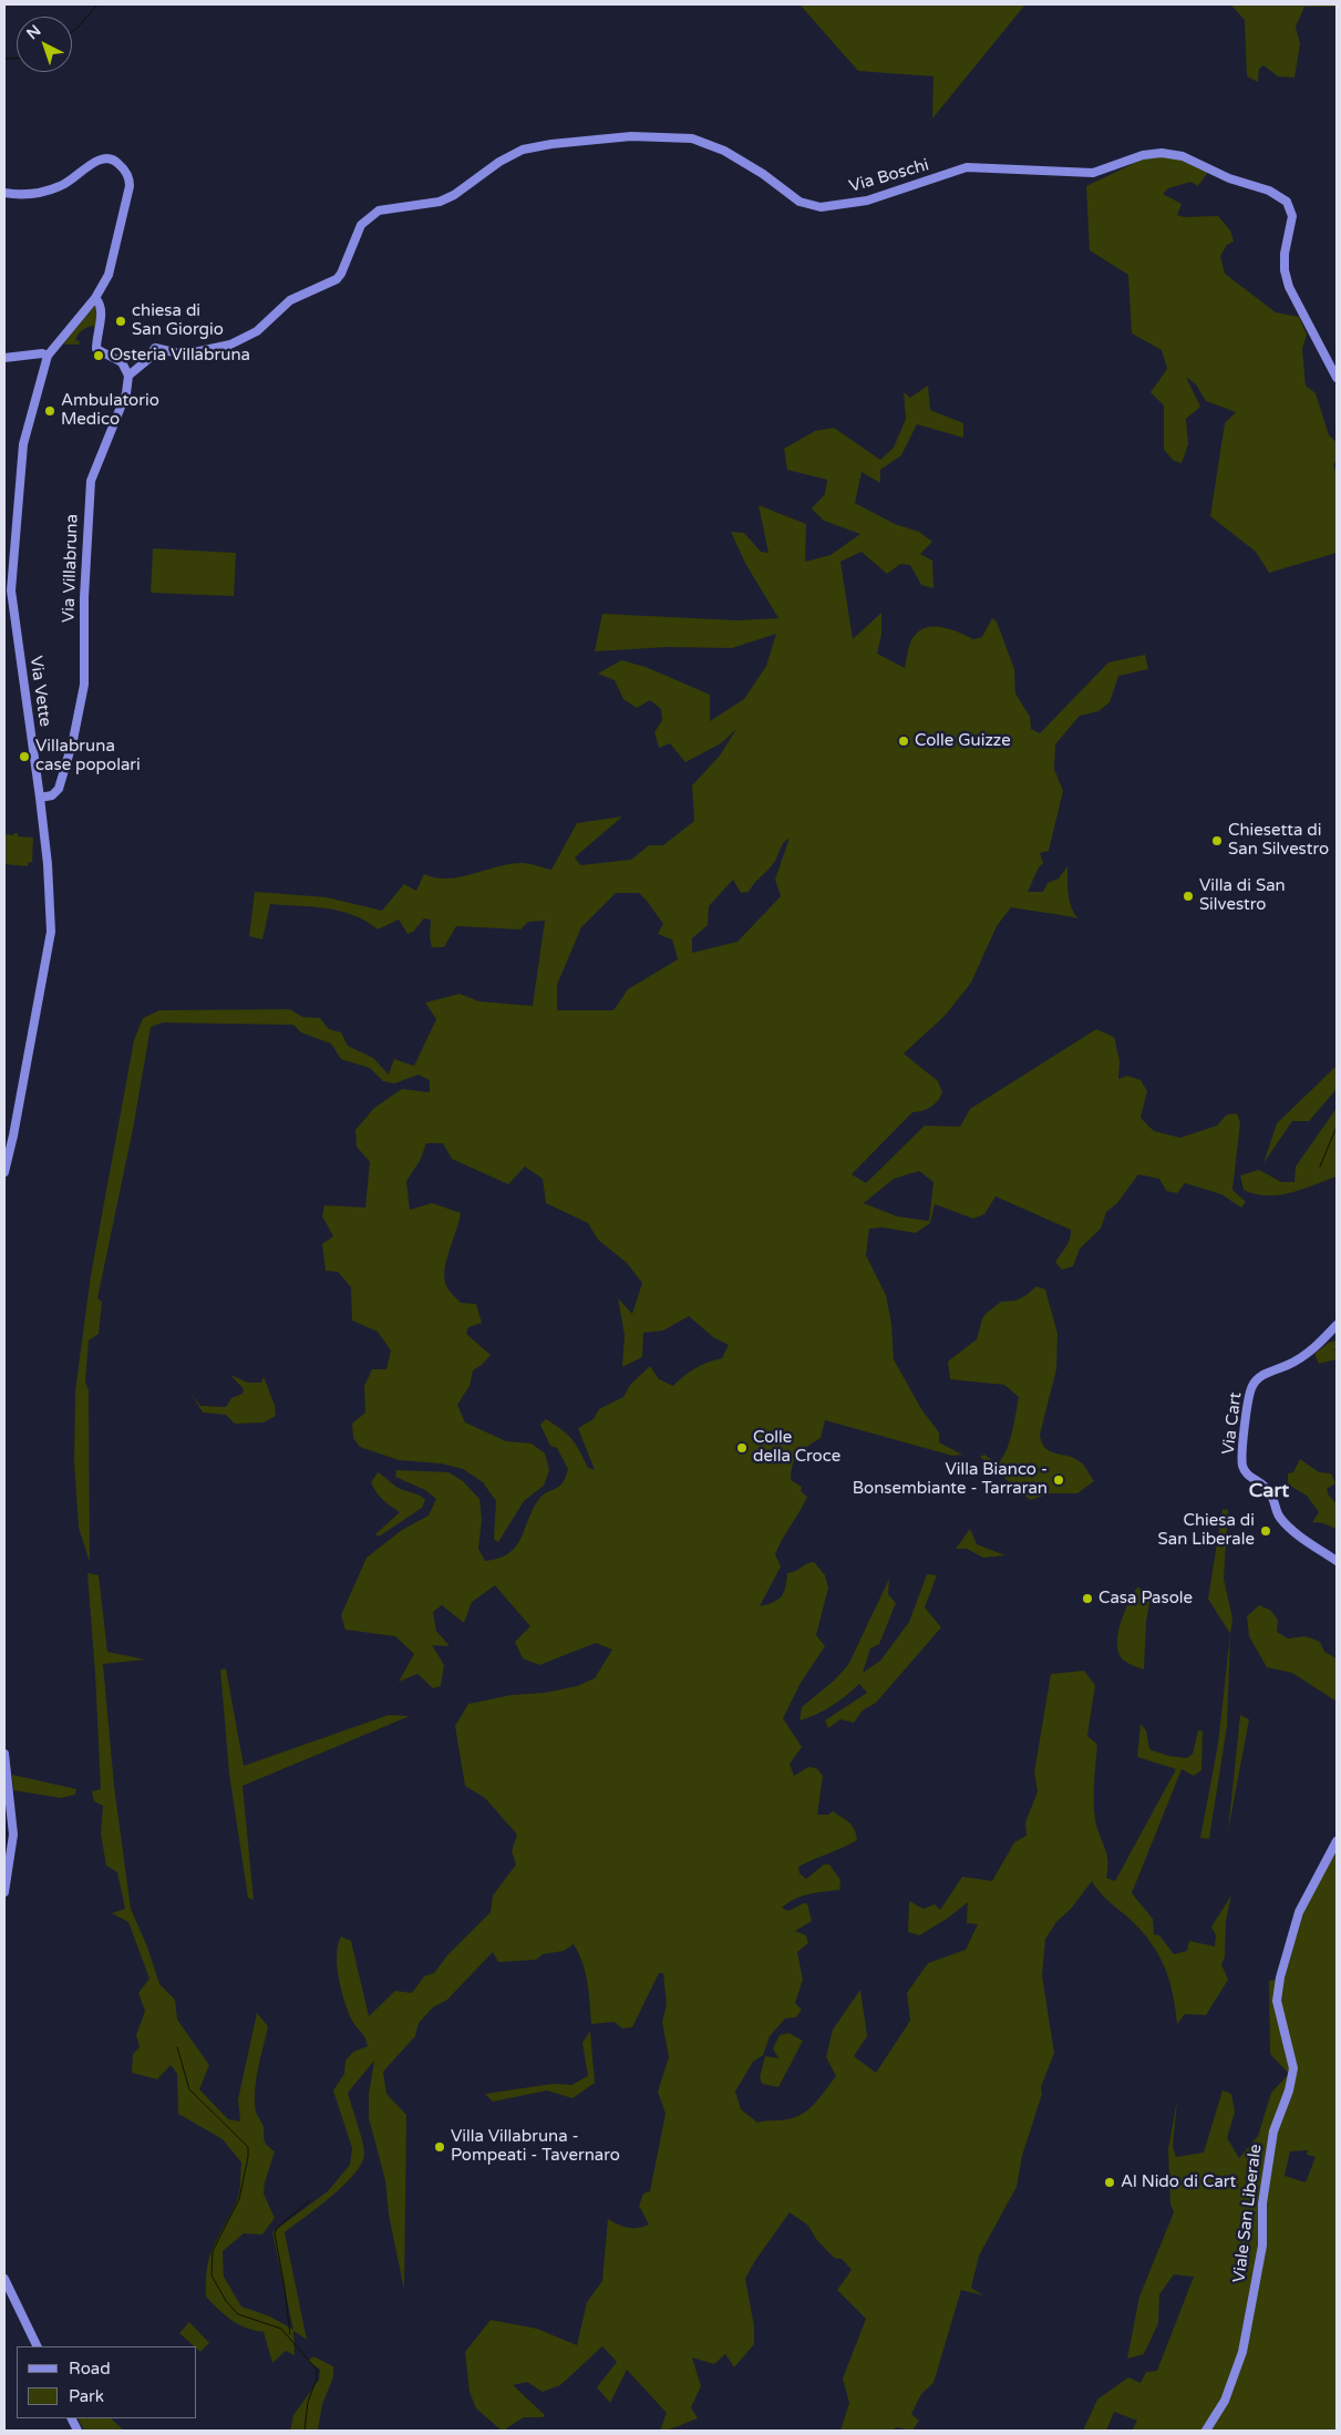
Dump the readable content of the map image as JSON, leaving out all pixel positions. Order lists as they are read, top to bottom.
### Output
{
  "streets": {
    "street": [
      "Via Boschi",
      "Via Villabruna",
      "Via Vette",
      "Via Cart",
      "Viale San Liberale"
    ]
  },
  "crossings": [
    ["Via Boschi", "Via Villabruna"],
    ["Via Villabruna", "Via Vette"]
  ],
  "districts": ["Cart"],
  "places": [
    "chiesa di San Giorgio",
    "Osteria Villabruna",
    "Ambulatorio Medico",
    "Colle Guizze",
    "Villabruna case popolari",
    "Chiesetta di San Silvestro",
    "Villa di San Silvestro",
    "Colle della Croce",
    "Villa Bianco - Bonsembiante - Tarraran",
    "Chiesa di San Liberale",
    "Casa Pasole",
    "Villa Villabruna - Pompeati - Tavernaro",
    "Al Nido di Cart"
  ],
  "legend": ["Road", "Park"],
  "north": "top left"
}
